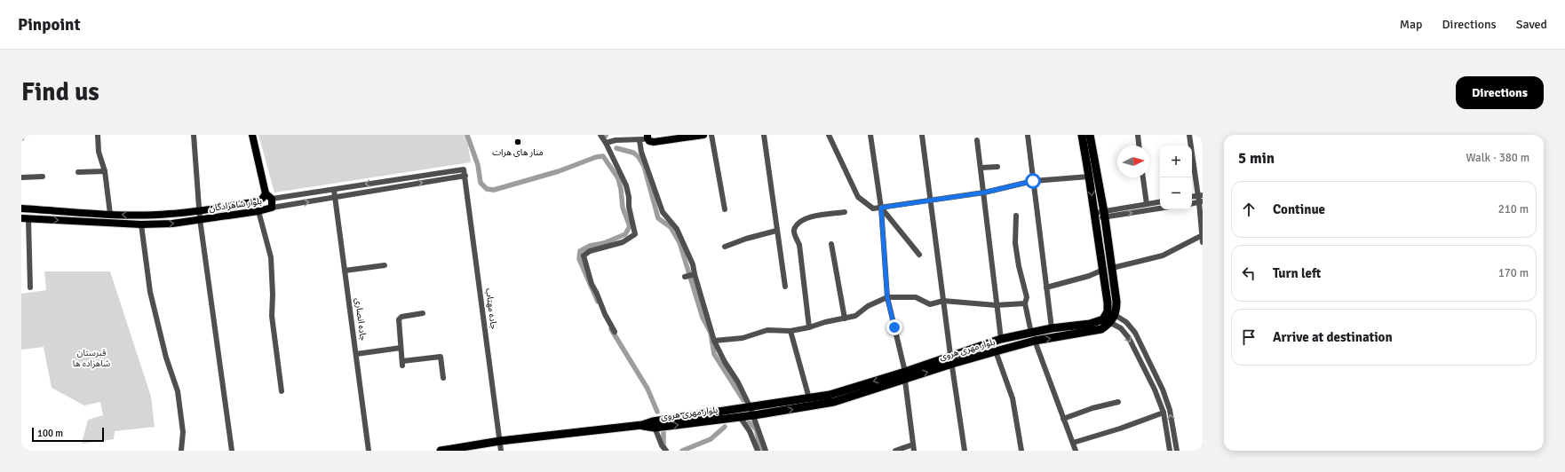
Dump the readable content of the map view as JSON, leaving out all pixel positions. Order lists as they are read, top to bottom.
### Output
{
  "streets": {
    "highway": ["بلوار مهری هروی"],
    "main road": ["بلوار شاهزادگان"],
    "street": ["جاده مهتاب", "جاده انصاری"]
  },
  "crossings": [
    ["جاده مهتاب", "بلوار مهری هروی"]
  ],
  "parks": ["قبرستان شاهزاده ها"],
  "places": ["منار های هرات"],
  "scale_bar": "100 m",
  "north": "right",
  "page": {
    "header": "Pinpoint",
    "nav": ["Map", "Directions", "Saved"],
    "buttons": "Directions",
    "title": "Find us",
    "heading": ["5 min", "Walk · 380 m"],
    "map_buttons": ["+", "−"],
    "list": [
      ["Continue", "210 m"],
      ["Turn left", "170 m"],
      "Arrive at destination"
    ],
    "scale": "100 m"
  }
}
